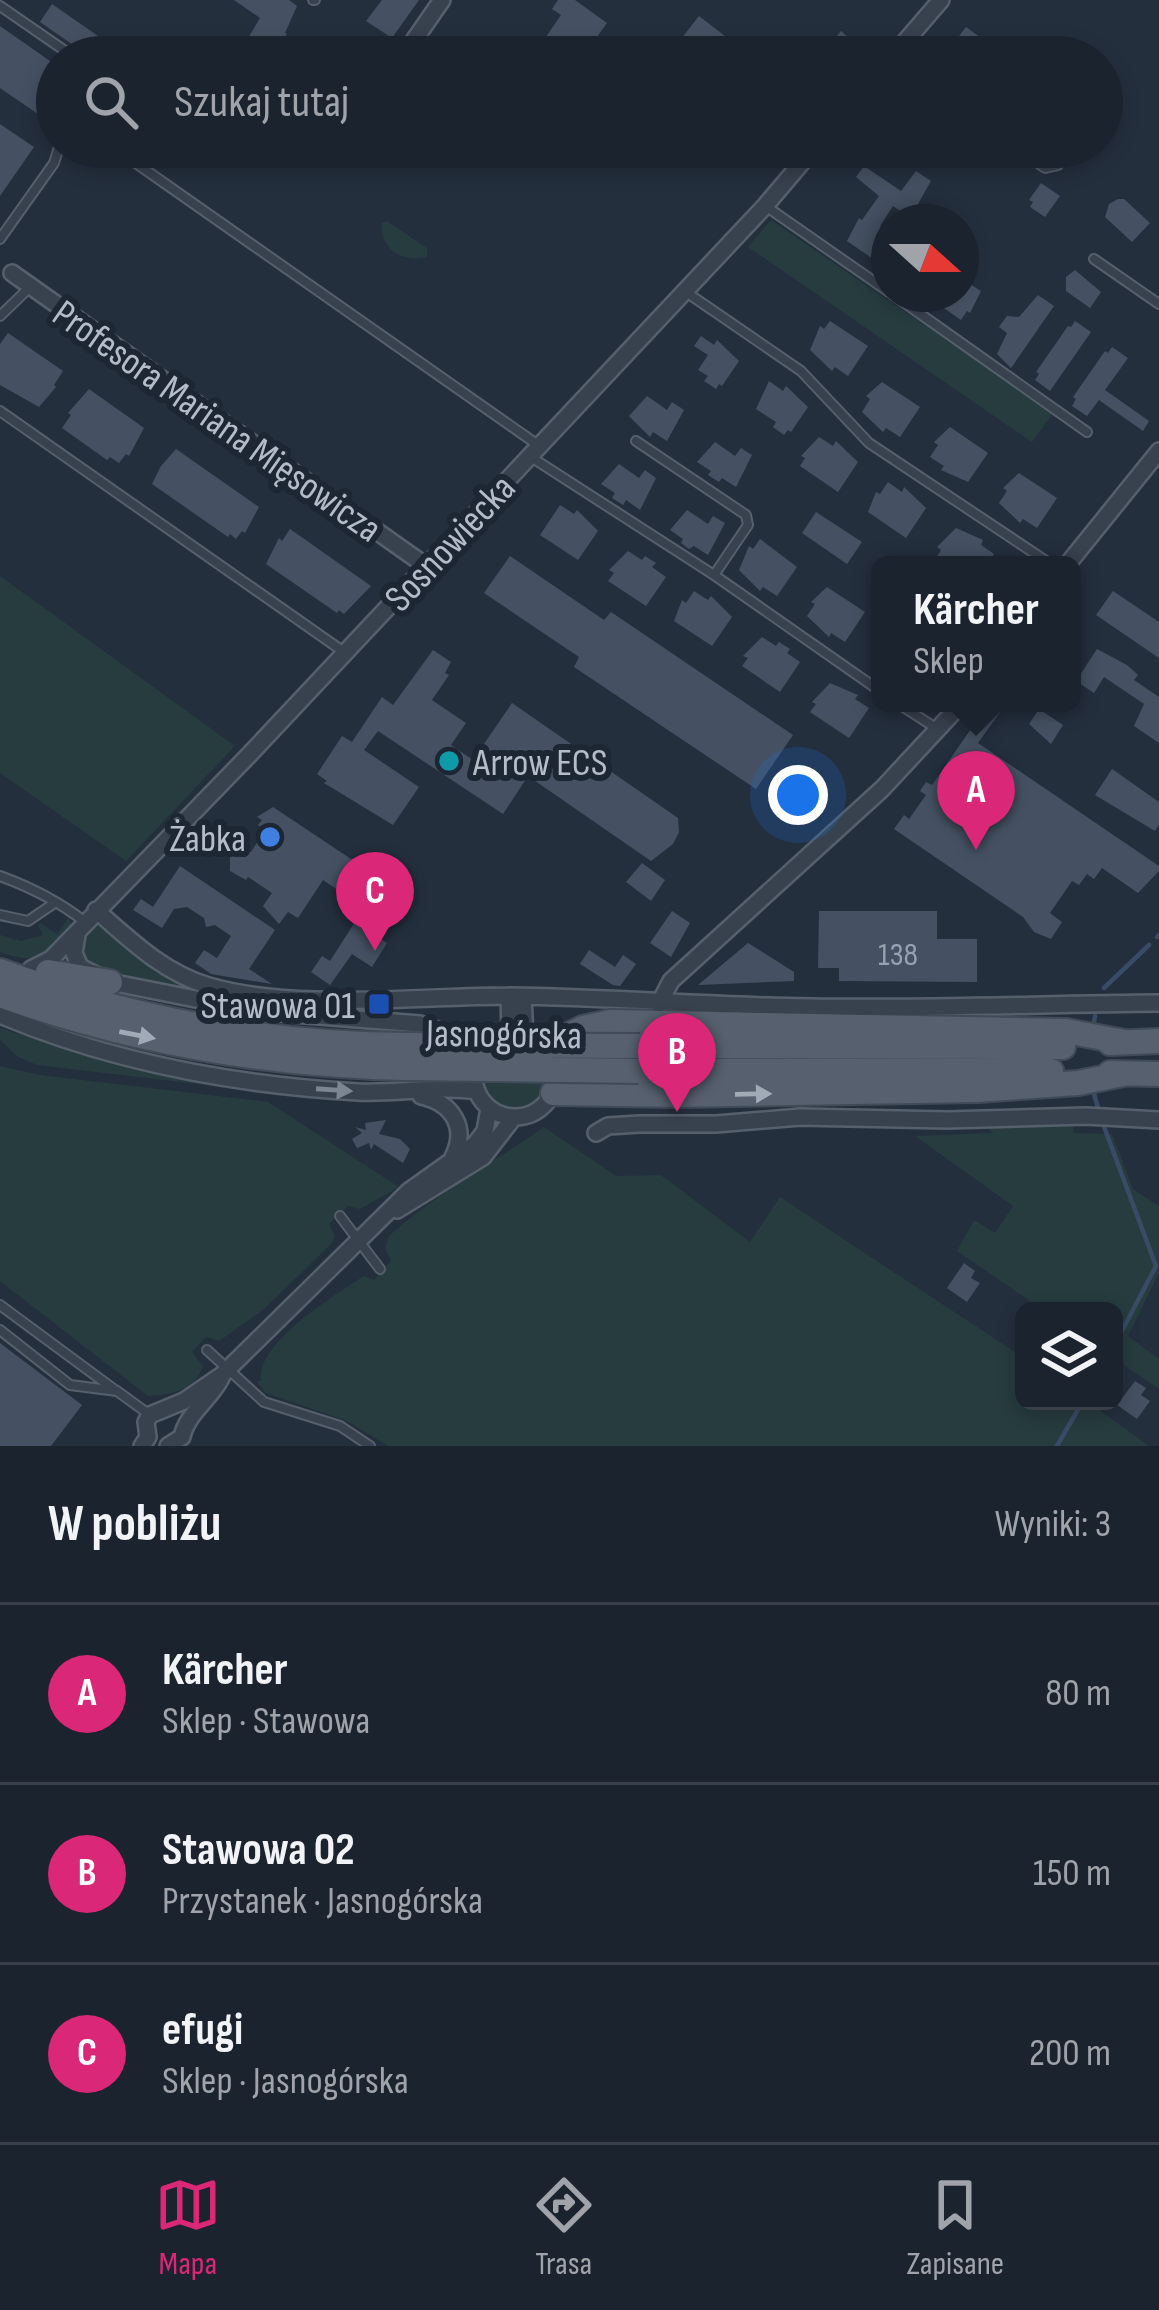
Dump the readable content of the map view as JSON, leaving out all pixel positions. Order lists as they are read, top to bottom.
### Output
{
  "streets": {
    "main road": ["Jasnogórska"],
    "street": ["Profesora Mariana Mięsowicza", "Sosnowiecka"]
  },
  "crossings": [
    ["Profesora Mariana Mięsowicza", "Sosnowiecka"],
    ["Sosnowiecka", "Jasnogórska"]
  ],
  "places": {
    "other": ["Arrow ECS", "Żabka"],
    "transit": ["Stawowa 01"]
  },
  "house_numbers": ["138"],
  "north": "right",
  "page": {
    "search": "Szukaj tutaj",
    "popup": ["Kärcher", "Sklep"],
    "pins": ["A", "C", "B"],
    "heading": ["W pobliżu", "Wyniki: 3"],
    "list": [
      {
        "mark": "A",
        "name": "Kärcher",
        "note": "Sklep · Stawowa",
        "value": "80 m"
      },
      {
        "mark": "B",
        "name": "Stawowa 02",
        "note": "Przystanek · Jasnogórska",
        "value": "150 m"
      },
      {
        "mark": "C",
        "name": "efugi",
        "note": "Sklep · Jasnogórska",
        "value": "200 m"
      }
    ],
    "nav": ["Mapa", "Trasa", "Zapisane"]
  }
}
